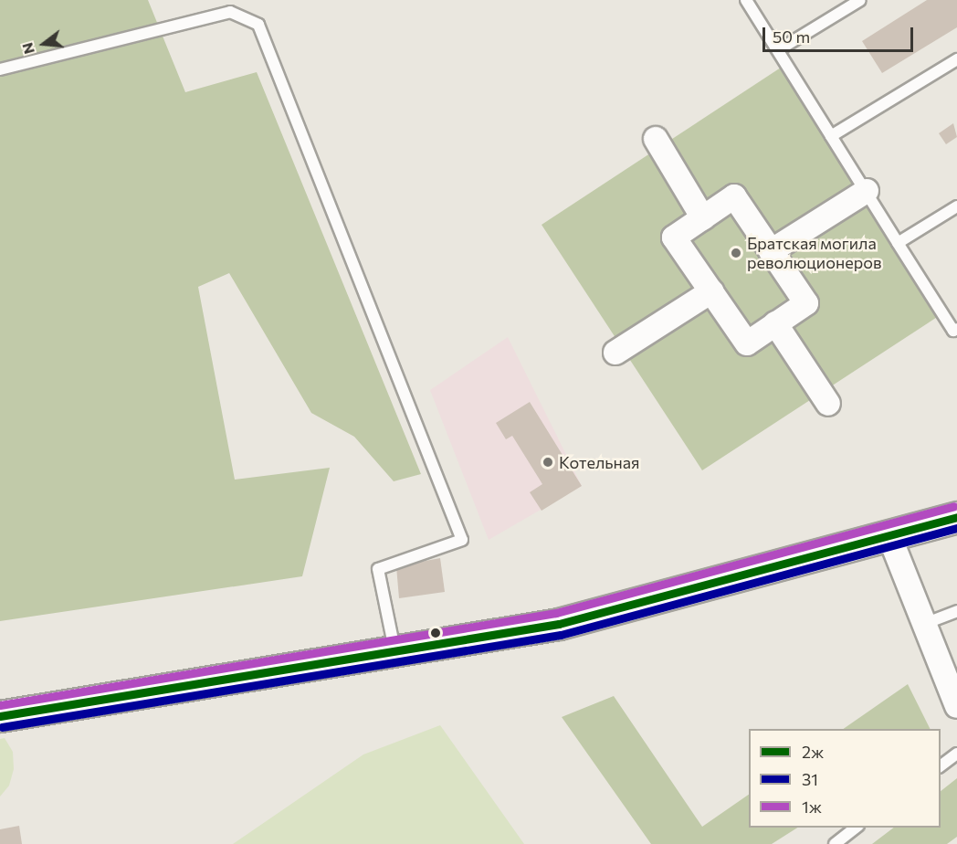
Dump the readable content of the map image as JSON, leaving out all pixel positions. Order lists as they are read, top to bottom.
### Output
{
  "places": ["Братская могила революционеров", "Котельная"],
  "lines": ["transit line 1ж", "transit line 2ж", "transit line 31"],
  "legend": ["2ж", "31", "1ж"],
  "scale_bar": "50 m",
  "north": "left"
}
